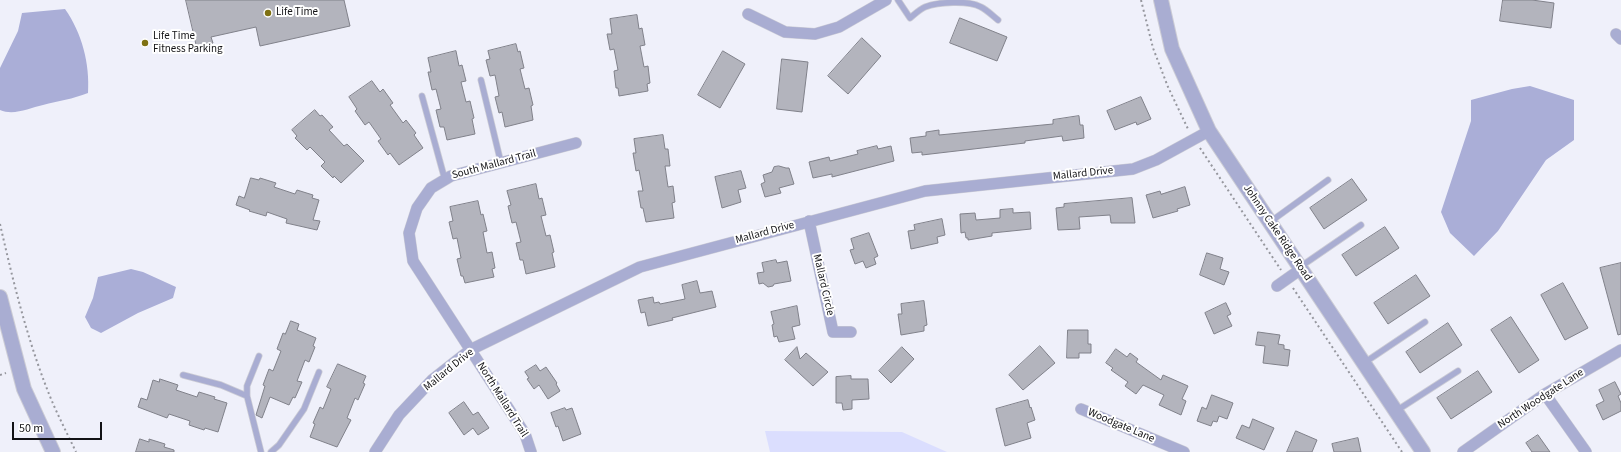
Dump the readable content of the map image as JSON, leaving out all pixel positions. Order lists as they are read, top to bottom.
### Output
{
  "streets": {
    "street": [
      "South Mallard Trail",
      "Mallard Drive",
      "Johnny Cake Ridge Road",
      "Mallard Circle",
      "North Woodgate Lane",
      "North Mallard Trail",
      "Woodgate Lane"
    ]
  },
  "crossings": [
    ["South Mallard Trail", "Mallard Drive"],
    ["South Mallard Trail", "North Mallard Trail"],
    ["Mallard Drive", "Johnny Cake Ridge Road"],
    ["Mallard Drive", "Mallard Circle"],
    ["Mallard Drive", "North Mallard Trail"]
  ],
  "places": ["Life Time", "Life Time Fitness Parking"],
  "scale_bar": "50 m"
}
